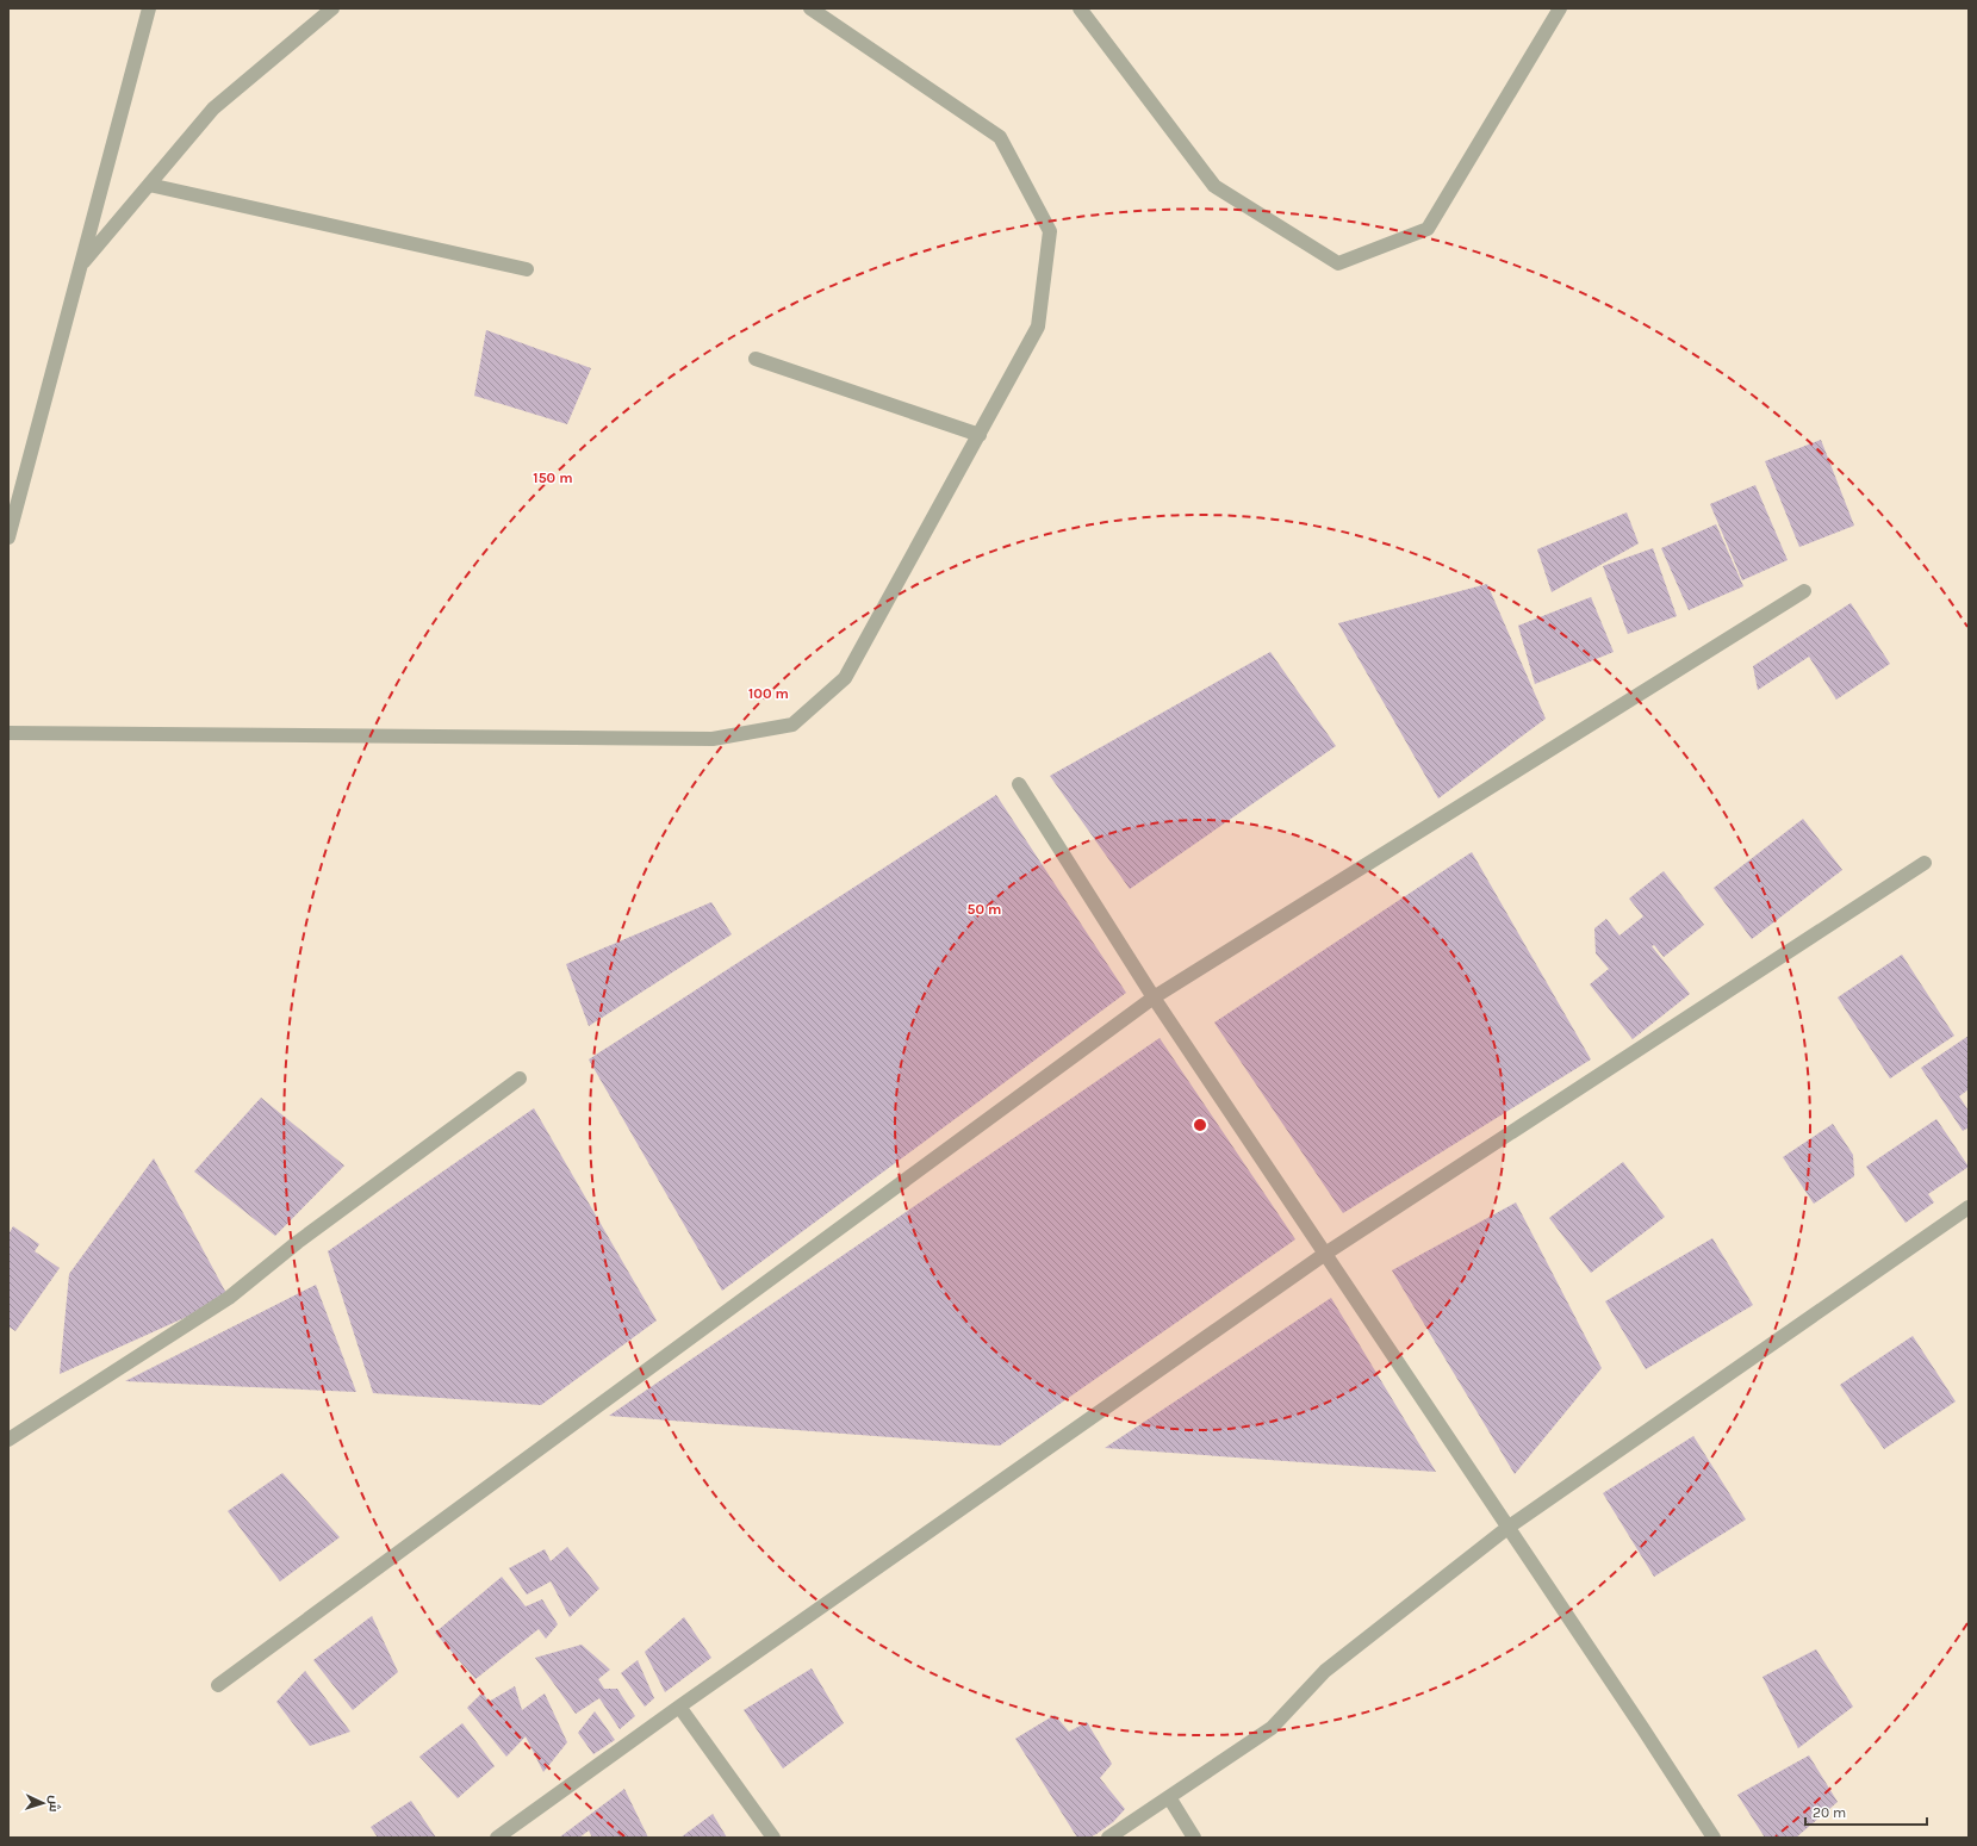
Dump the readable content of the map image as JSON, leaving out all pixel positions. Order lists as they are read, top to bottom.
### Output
{
  "scale_bar": "20 m",
  "north": "right",
  "rings": ["150 m", "100 m", "50 m"]
}
